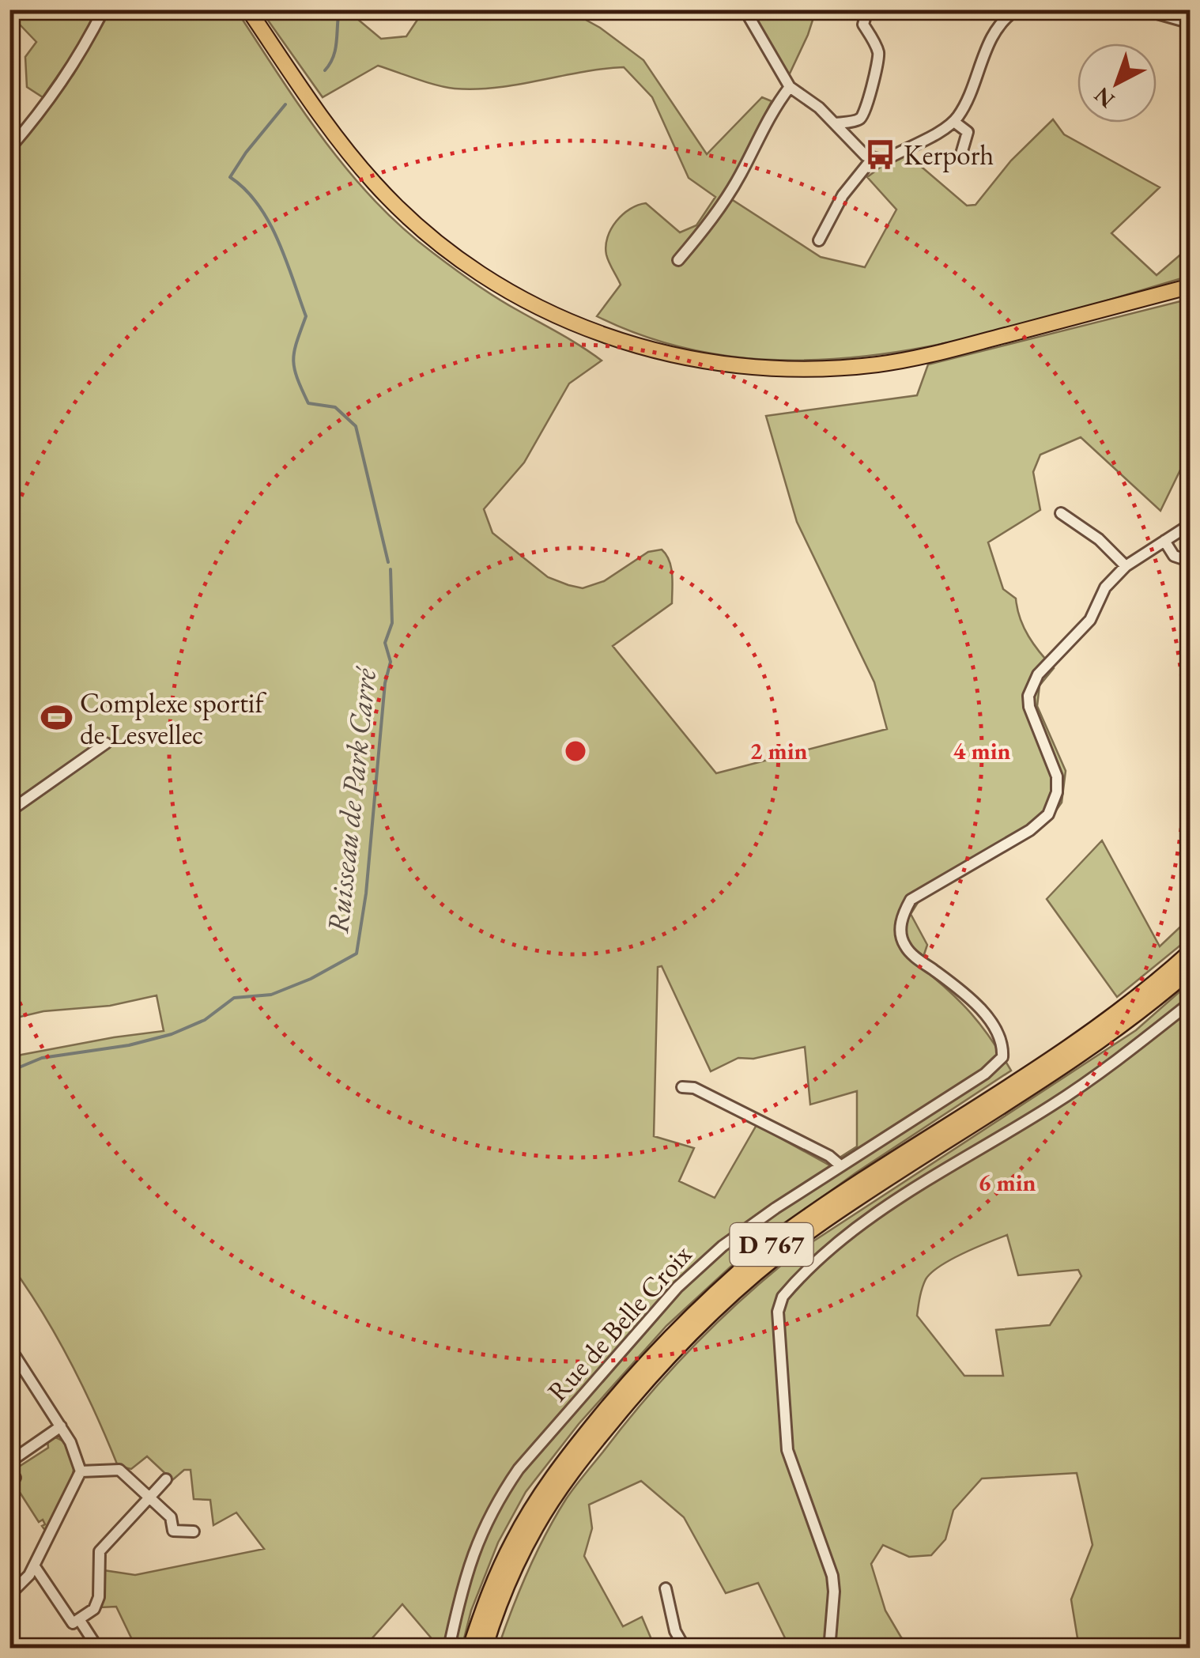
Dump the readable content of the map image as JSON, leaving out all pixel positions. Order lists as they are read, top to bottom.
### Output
{
  "streets": {
    "highway": ["D 767"],
    "street": ["Rue de Belle Croix"]
  },
  "water": ["Ruisseau de Park Carré"],
  "places": {
    "bus stop": ["Kerporh"],
    "sports": ["Complexe sportif de Lesvellec"]
  },
  "north": "bottom left",
  "rings": ["2 min", "4 min", "6 min"]
}
